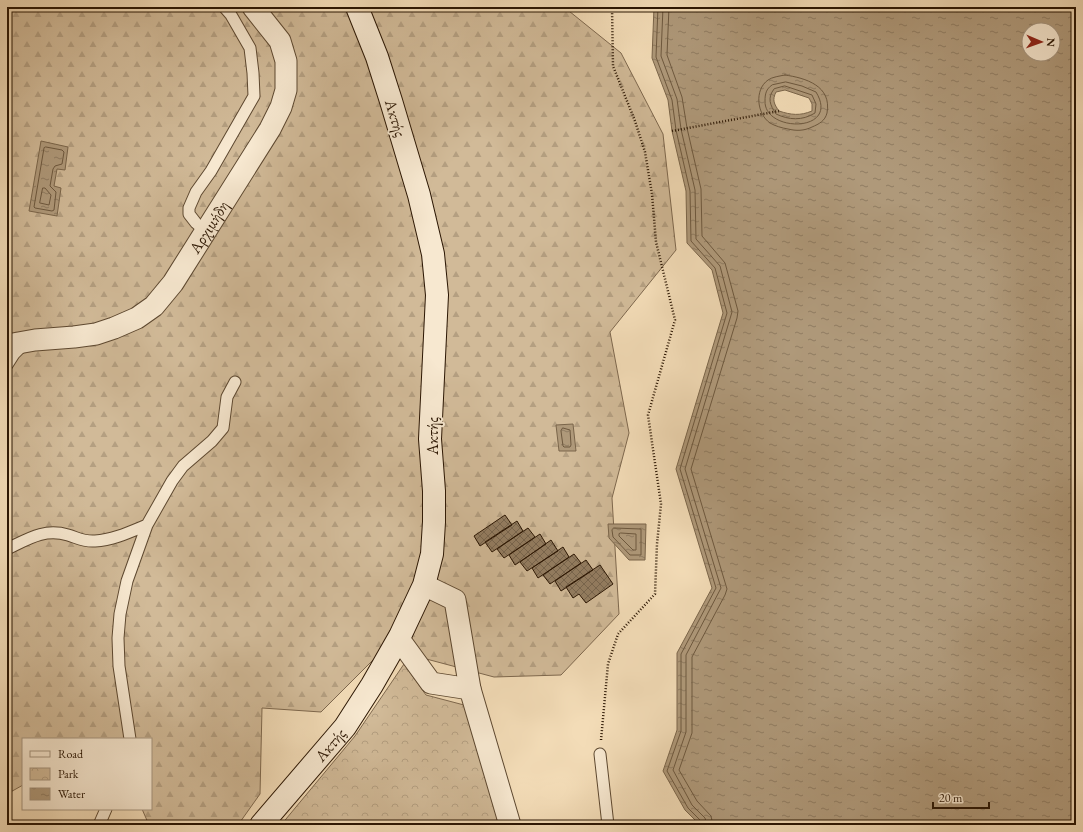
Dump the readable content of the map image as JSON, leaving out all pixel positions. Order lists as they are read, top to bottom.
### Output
{
  "streets": {
    "street": ["Ακτής", "Αρχιμήδη"]
  },
  "legend": ["Road", "Park", "Water"],
  "scale_bar": "20 m",
  "north": "right"
}
